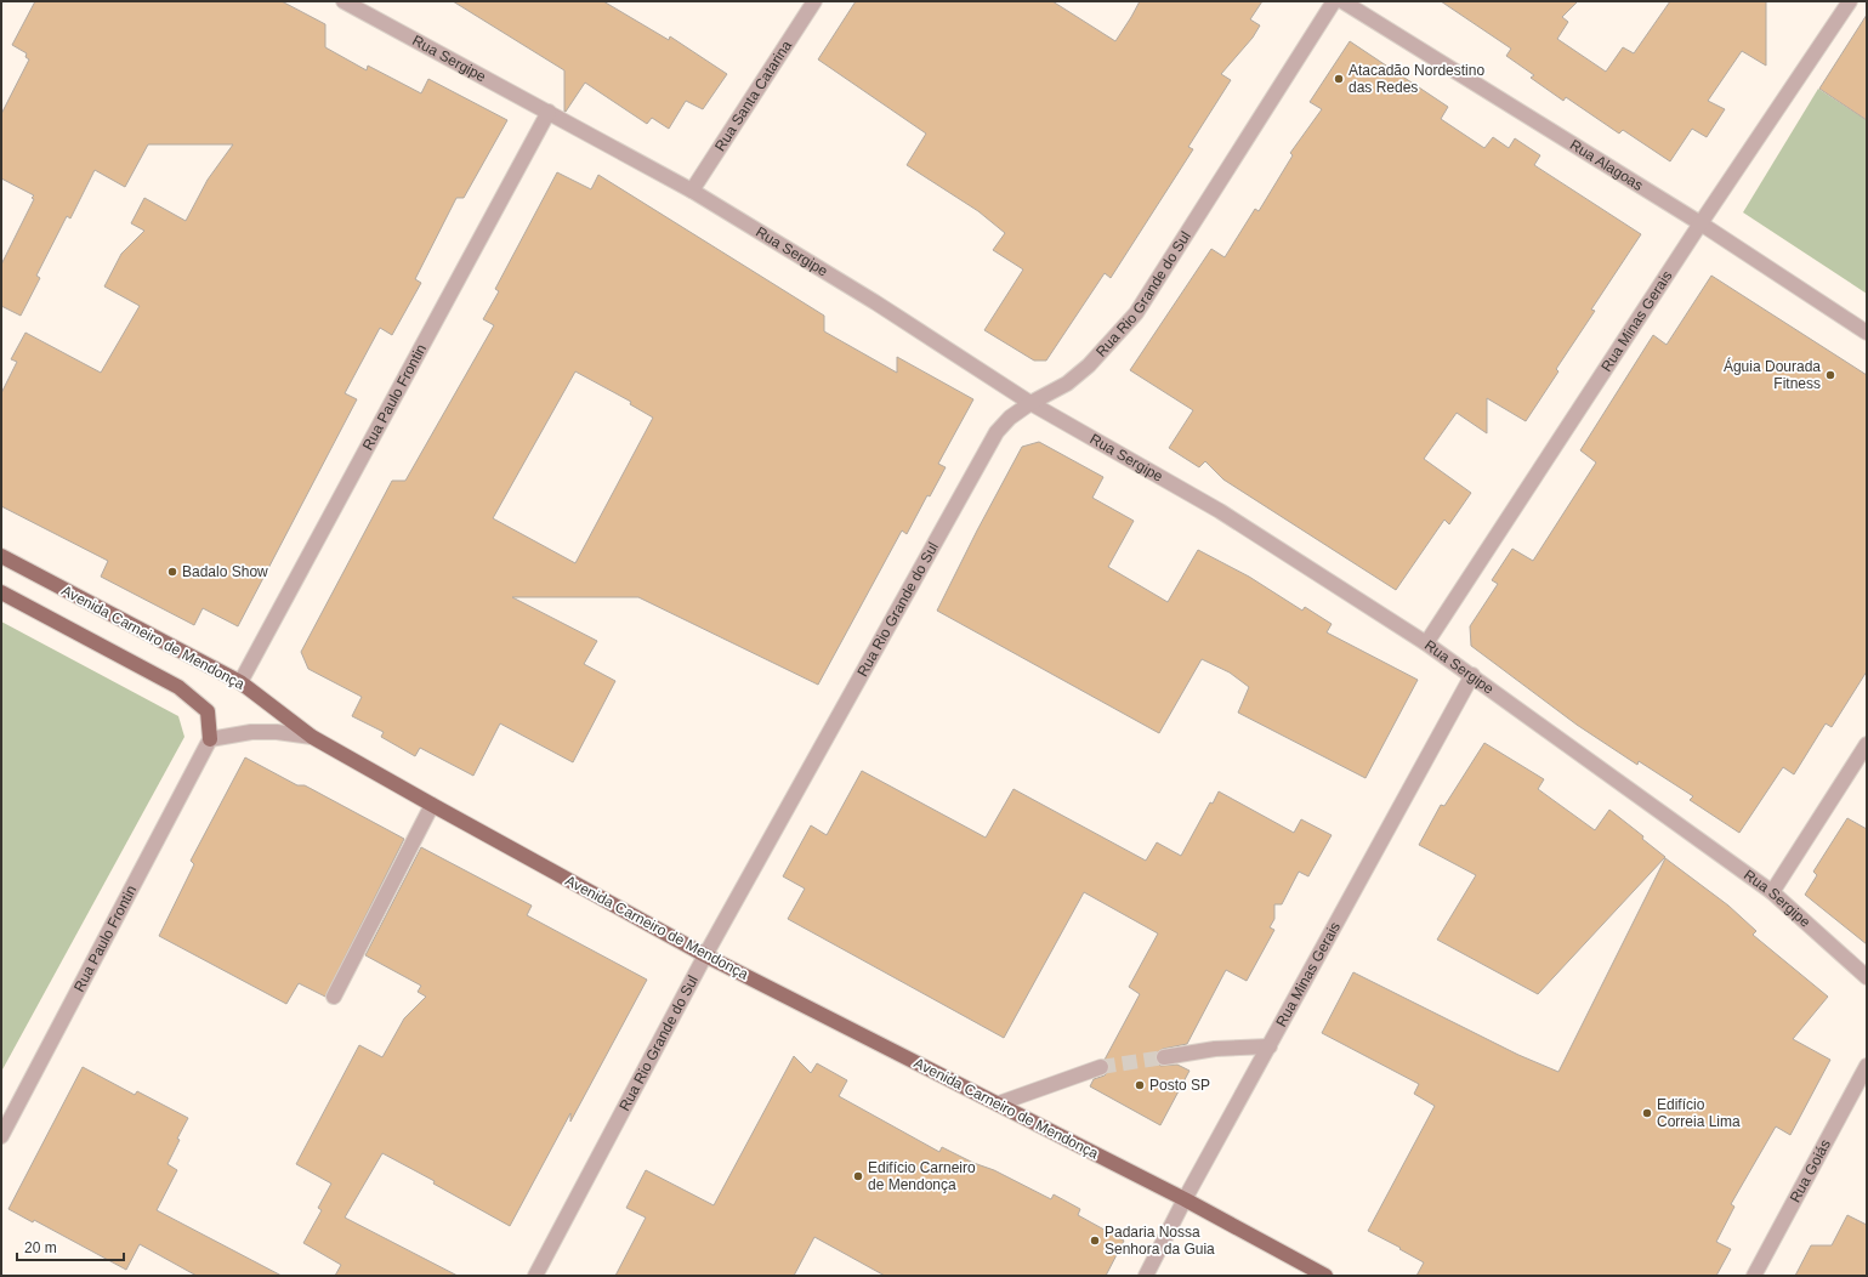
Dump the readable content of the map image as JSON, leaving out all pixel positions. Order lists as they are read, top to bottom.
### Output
{
  "streets": {
    "main road": ["Avenida Carneiro de Mendonça"],
    "street": [
      "Rua Sergipe",
      "Rua Santa Catarina",
      "Rua Alagoas",
      "Rua Rio Grande do Sul",
      "Rua Minas Gerais",
      "Rua Paulo Frontin",
      "Rua Goiás"
    ]
  },
  "crossings": [
    ["Rua Sergipe", "Rua Santa Catarina"],
    ["Rua Sergipe", "Rua Rio Grande do Sul"],
    ["Rua Sergipe", "Rua Minas Gerais"],
    ["Rua Sergipe", "Rua Paulo Frontin"],
    ["Rua Alagoas", "Rua Minas Gerais"],
    ["Rua Rio Grande do Sul", "Avenida Carneiro de Mendonça"],
    ["Rua Minas Gerais", "Avenida Carneiro de Mendonça"],
    ["Rua Paulo Frontin", "Avenida Carneiro de Mendonça"]
  ],
  "places": [
    "Atacadão Nordestino das Redes",
    "Águia Dourada Fitness",
    "Badalo Show",
    "Posto SP",
    "Edifício Correia Lima",
    "Edifício Carneiro de Mendonça",
    "Padaria Nossa Senhora da Guia"
  ],
  "scale_bar": "20 m"
}
